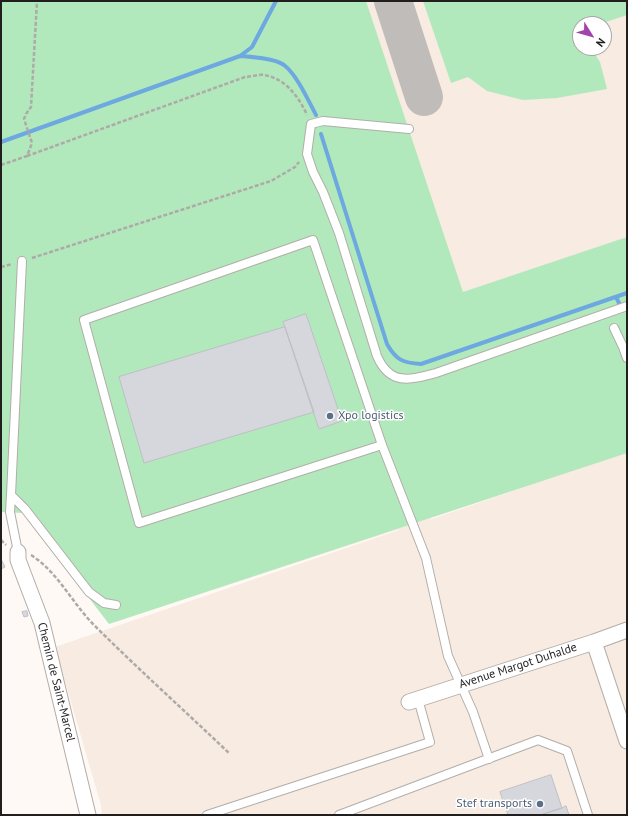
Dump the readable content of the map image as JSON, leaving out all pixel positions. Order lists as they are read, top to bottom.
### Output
{
  "streets": {
    "street": ["Avenue Margot Duhalde", "Chemin de Saint-Marcel"]
  },
  "places": ["Xpo logistics", "Stef transports"],
  "north": "bottom right"
}
